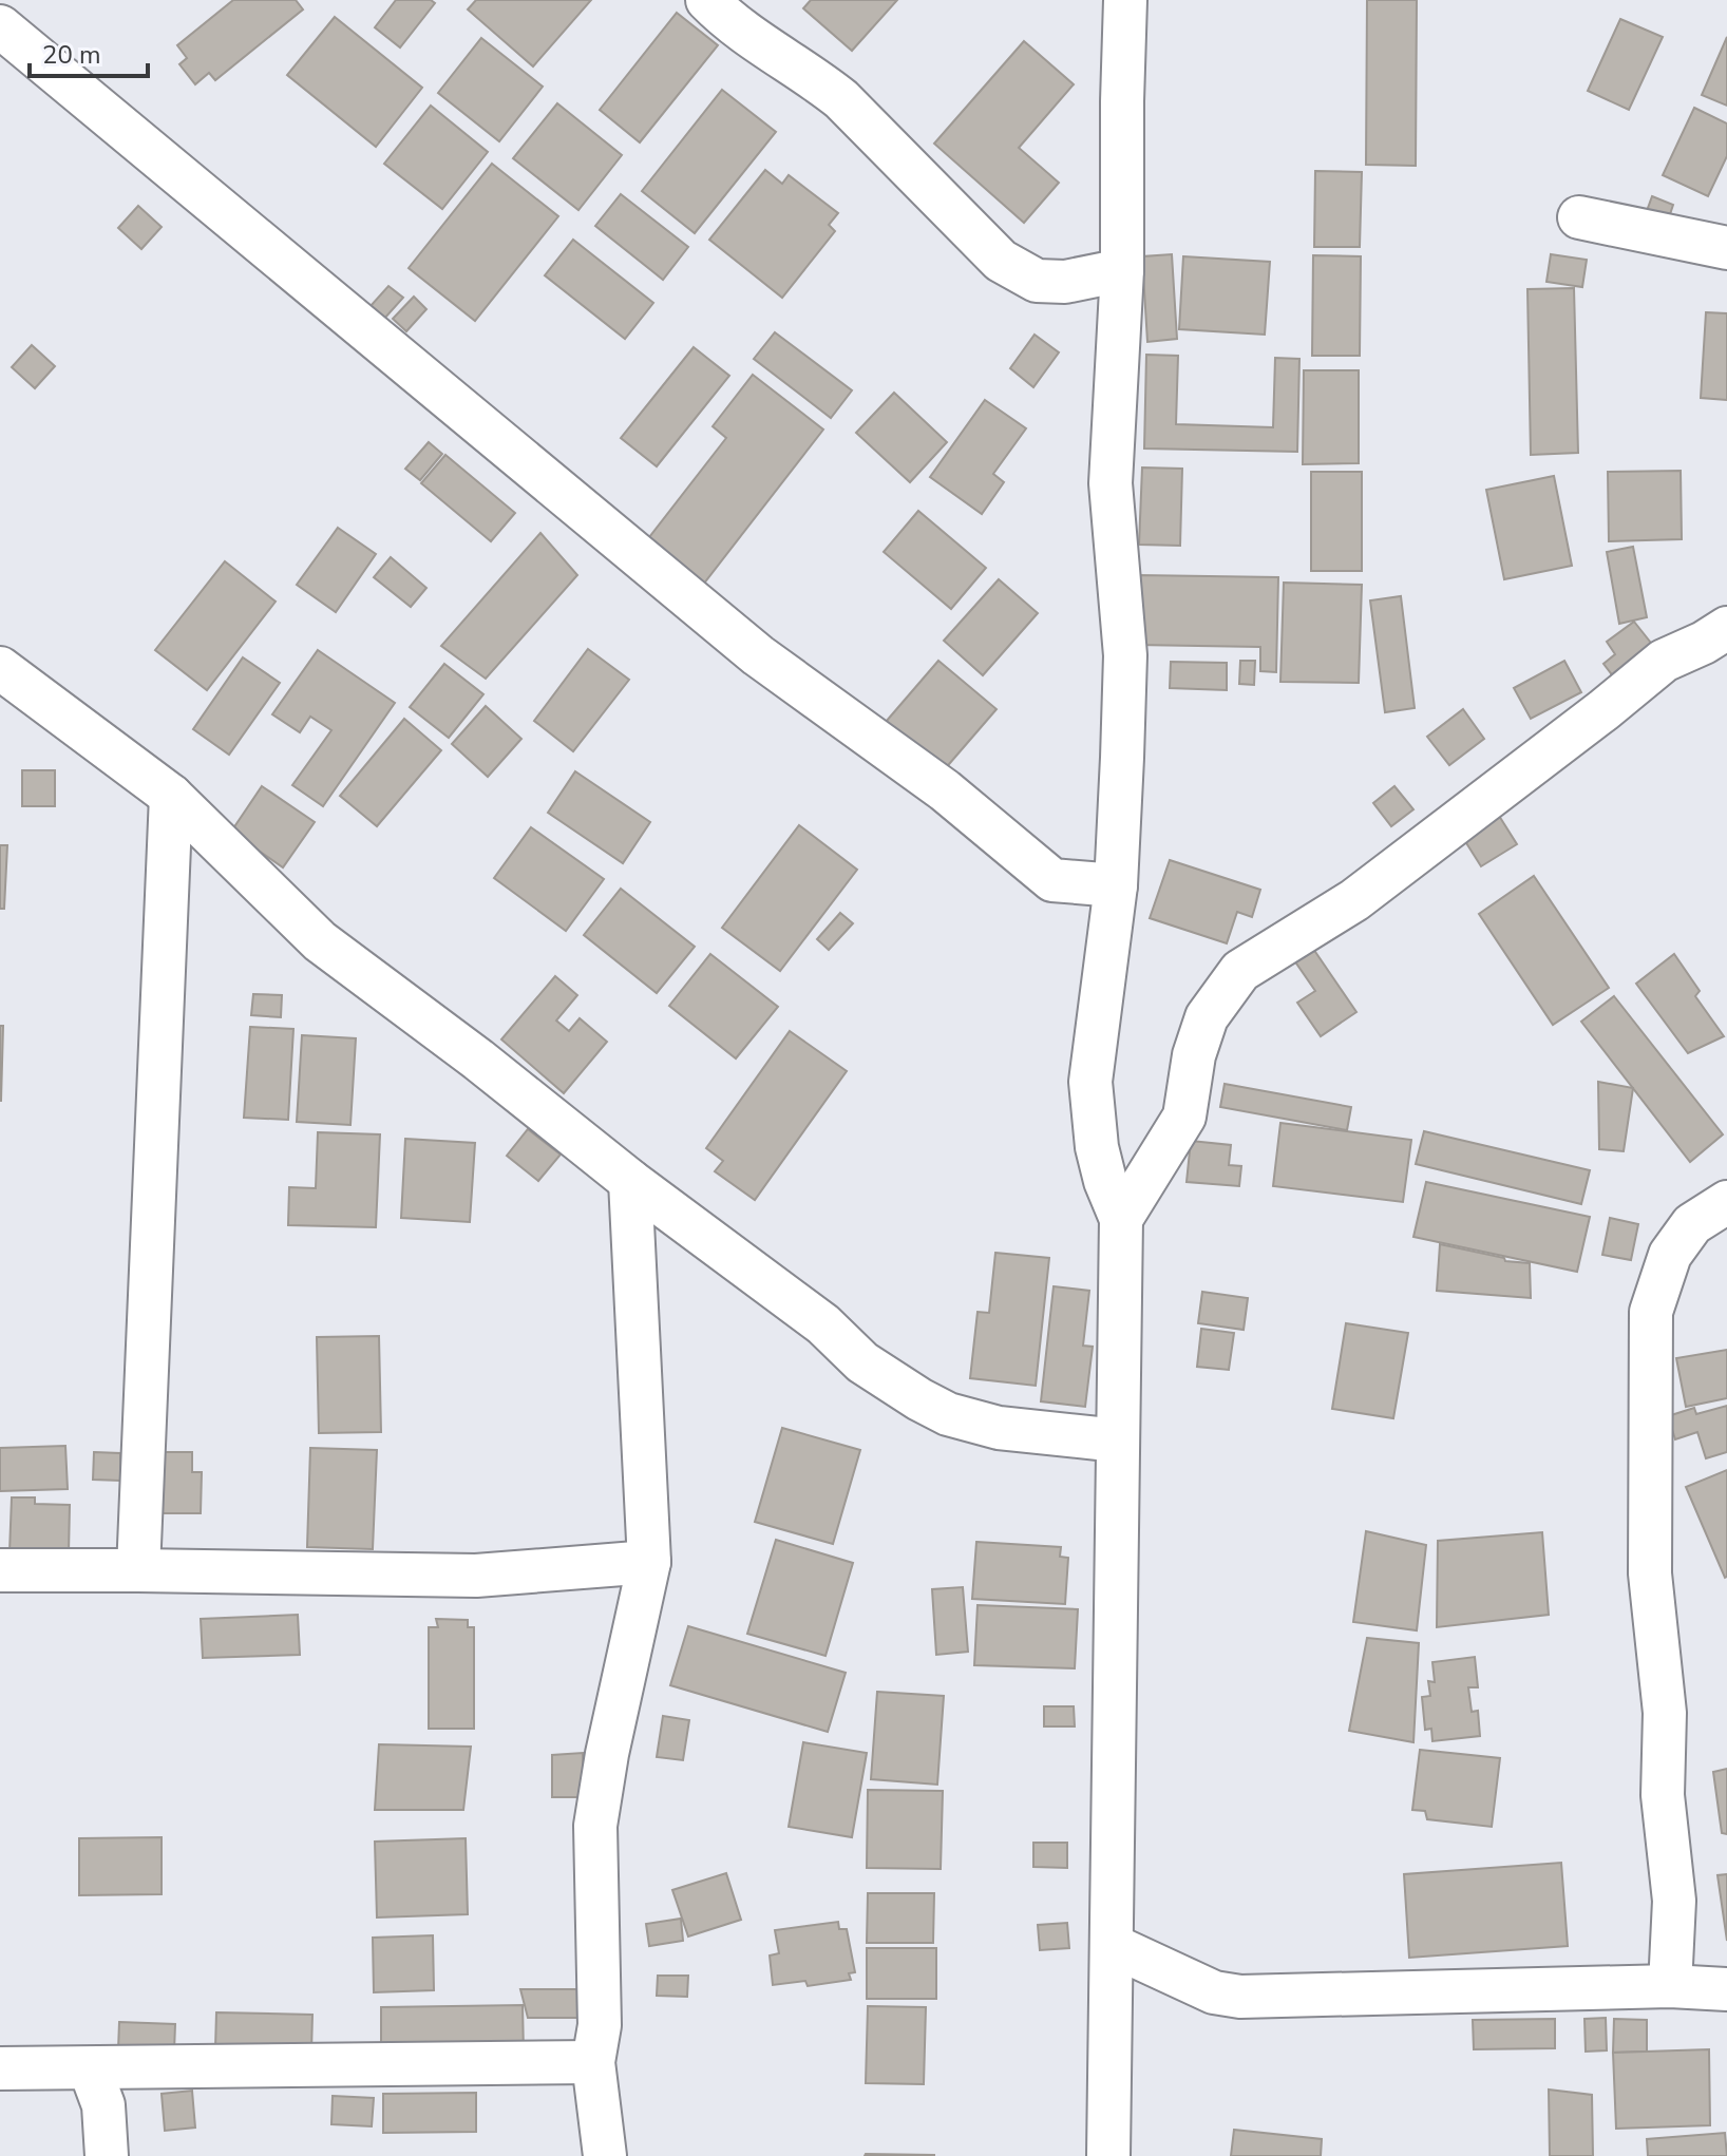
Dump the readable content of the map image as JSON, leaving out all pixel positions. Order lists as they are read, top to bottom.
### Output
{
  "scale_bar": "20 m"
}
